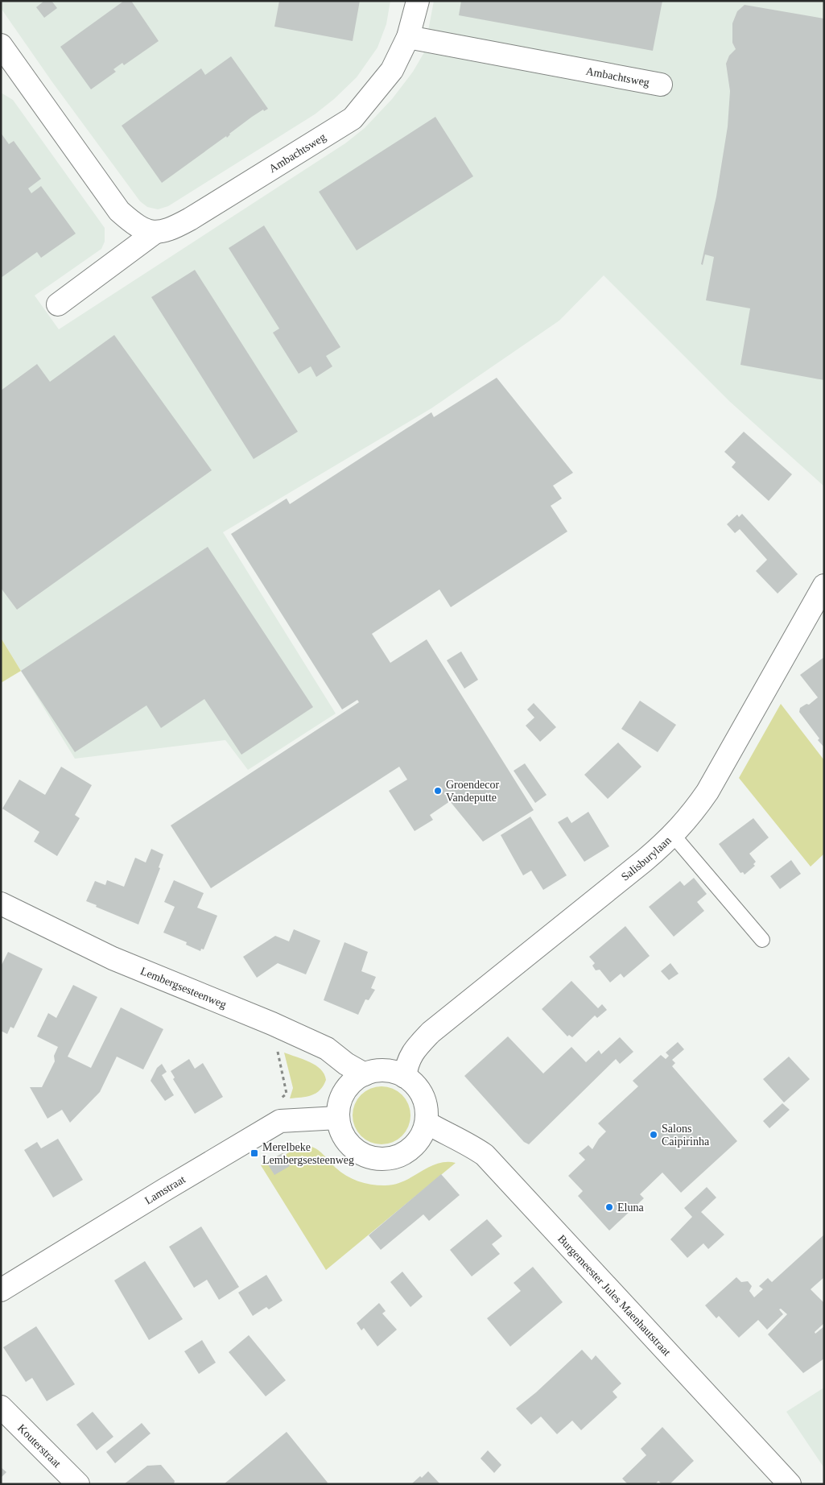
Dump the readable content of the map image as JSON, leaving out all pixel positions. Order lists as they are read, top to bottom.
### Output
{
  "streets": {
    "street": [
      "Ambachtsweg",
      "Salisburylaan",
      "Lembergsesteenweg",
      "Lamstraat",
      "Burgemeester Jules Maenhautstraat",
      "Kouterstraat"
    ]
  },
  "crossings": [
    ["Salisburylaan", "Lembergsesteenweg"],
    ["Salisburylaan", "Lamstraat"],
    ["Salisburylaan", "Burgemeester Jules Maenhautstraat"],
    ["Lembergsesteenweg", "Lamstraat"],
    ["Lembergsesteenweg", "Burgemeester Jules Maenhautstraat"],
    ["Lamstraat", "Burgemeester Jules Maenhautstraat"]
  ],
  "places": {
    "other": ["Groendecor Vandeputte", "Salons Caipirinha", "Eluna"],
    "transit": ["Merelbeke Lembergsesteenweg"]
  }
}
